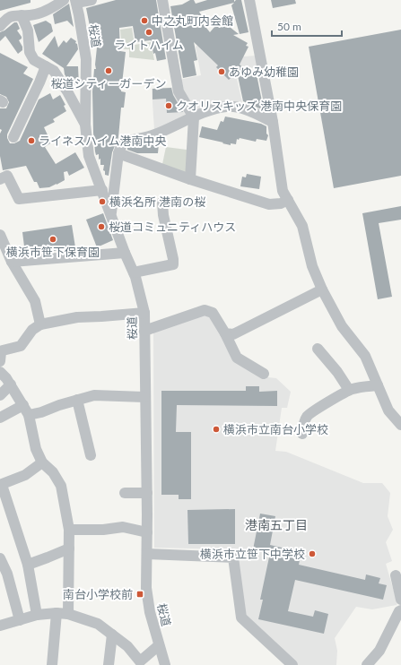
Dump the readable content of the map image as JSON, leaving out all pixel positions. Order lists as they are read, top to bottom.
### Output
{
  "streets": {
    "street": ["桜道"]
  },
  "districts": ["港南五丁目"],
  "places": {
    "other": [
      "中之丸町内会館",
      "ライトハイム",
      "桜道シティーガーデン",
      "あゆみ幼稚園",
      "クオリスキッズ 港南中央保育園",
      "ライネスハイム港南中央",
      "横浜名所 港南の桜",
      "桜道コミュニティハウス",
      "横浜市笹下保育園",
      "横浜市立南台小学校",
      "横浜市立笹下中学校"
    ],
    "transit": ["南台小学校前"]
  },
  "scale_bar": "50 m"
}
